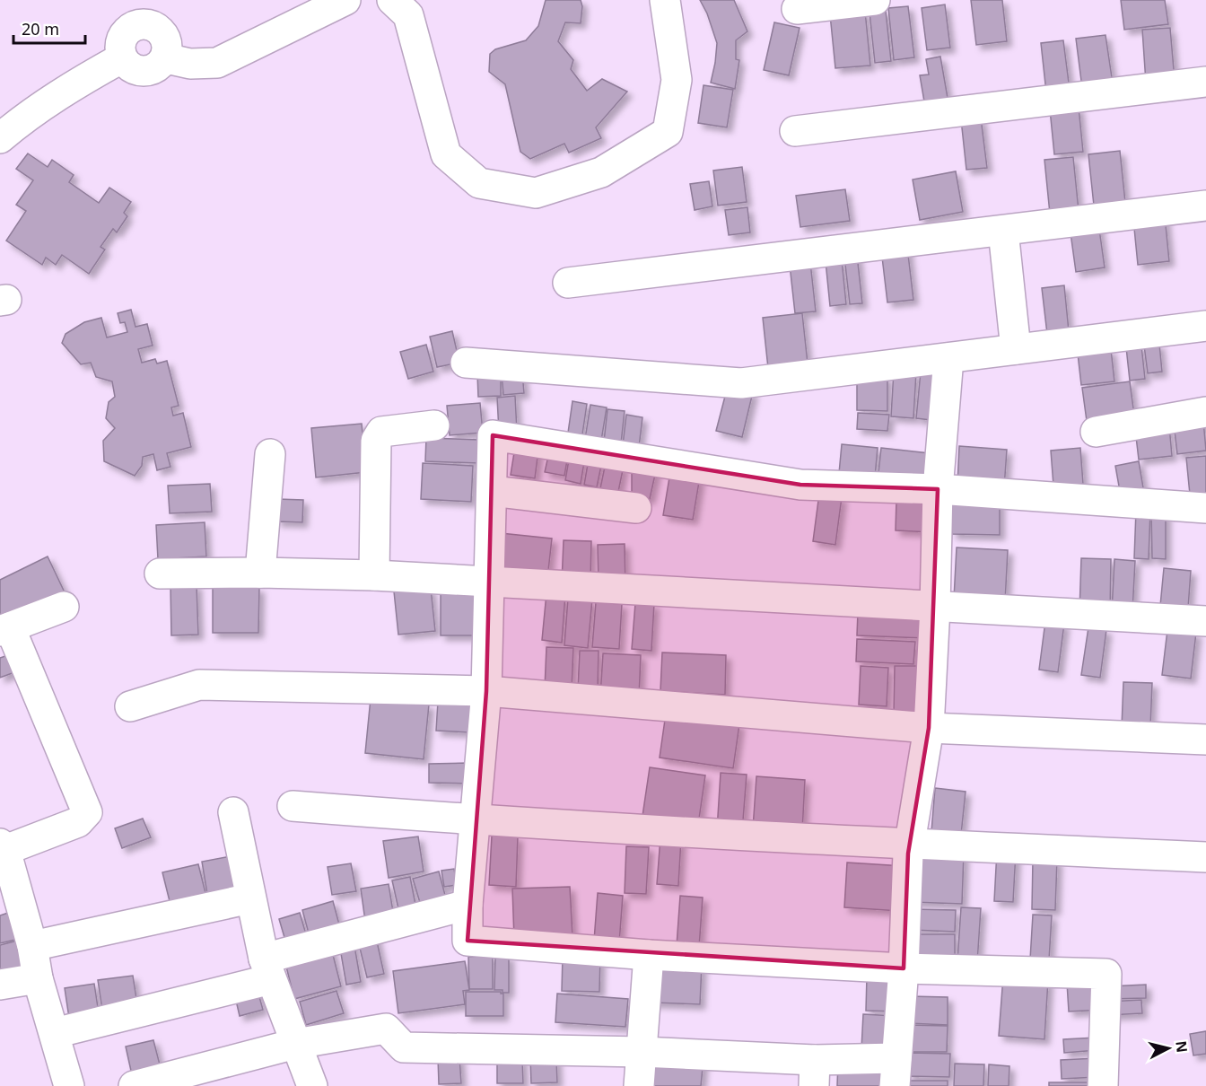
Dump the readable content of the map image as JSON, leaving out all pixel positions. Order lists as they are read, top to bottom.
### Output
{
  "scale_bar": "20 m",
  "north": "right"
}
